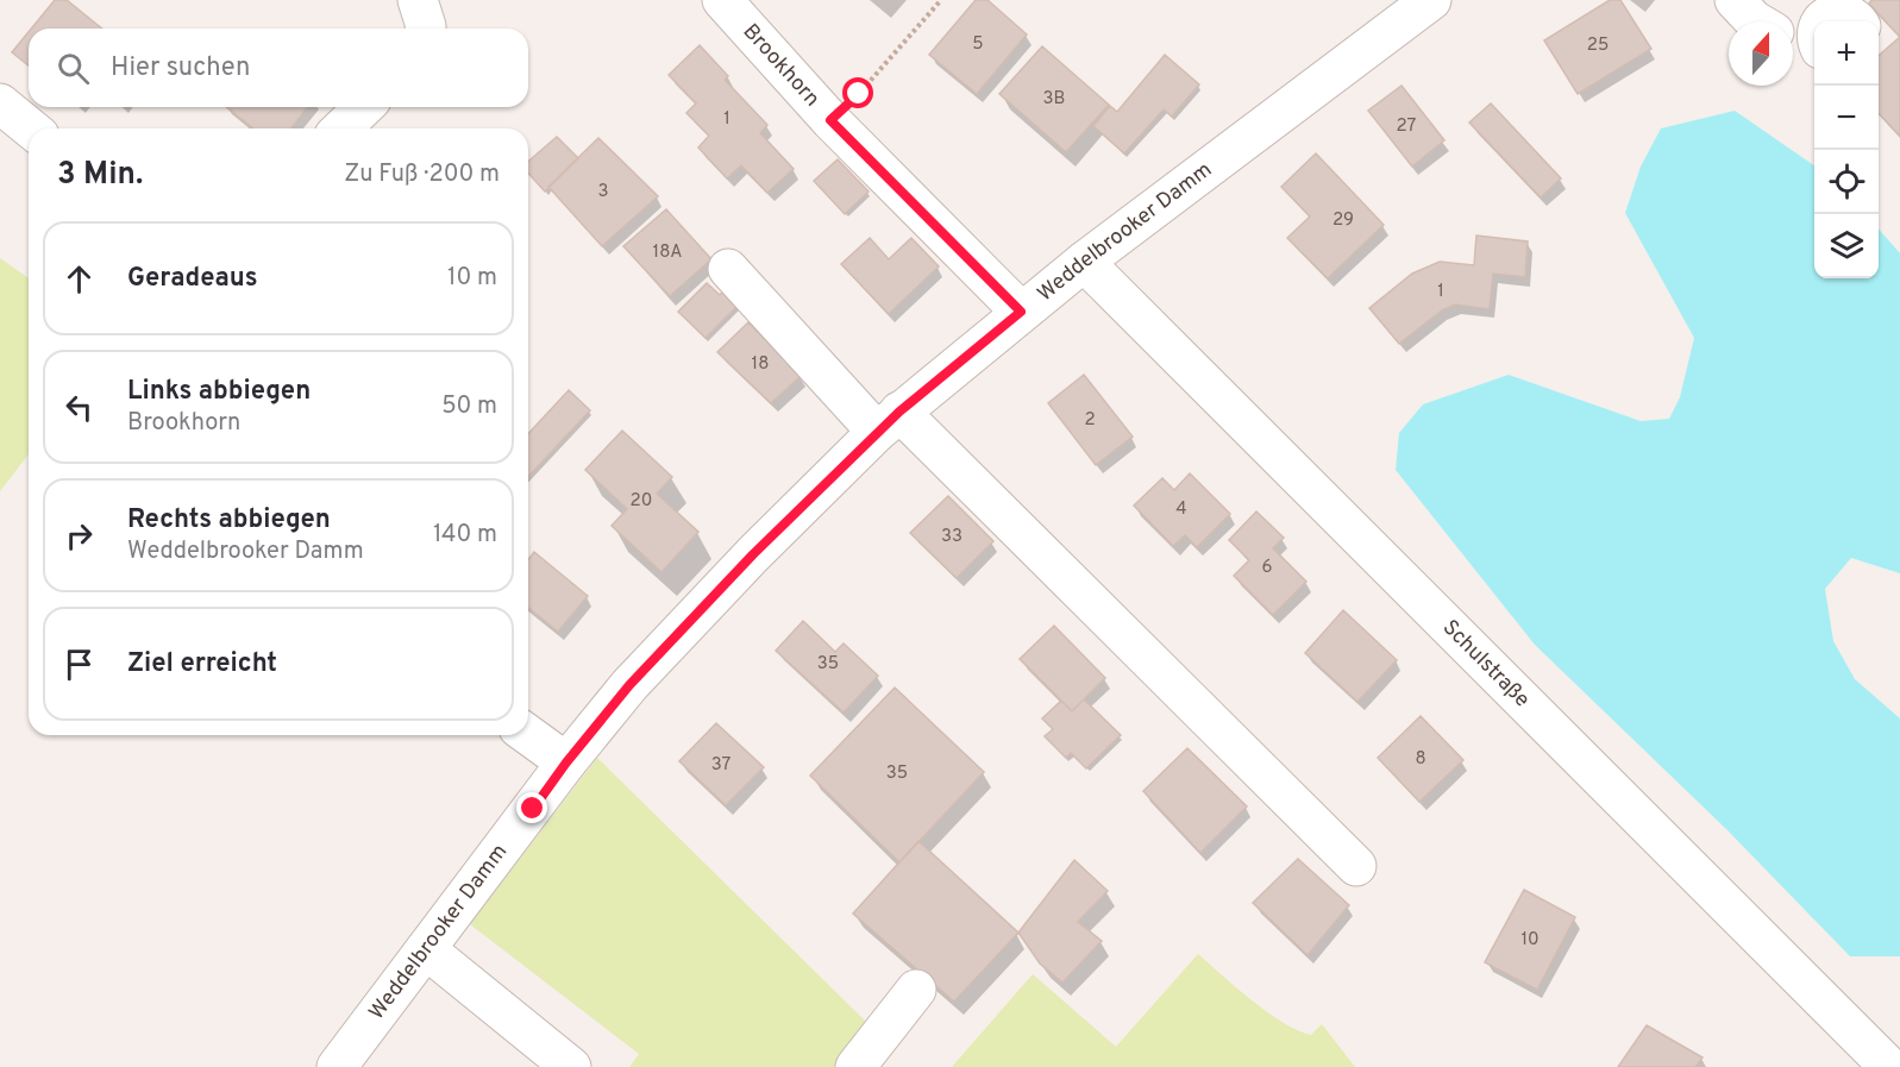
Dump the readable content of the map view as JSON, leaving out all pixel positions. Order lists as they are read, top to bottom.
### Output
{
  "streets": {
    "street": ["Brookhorn", "Weddelbrooker Damm", "Schulstraße"]
  },
  "crossings": [
    ["Brookhorn", "Weddelbrooker Damm"],
    ["Weddelbrooker Damm", "Schulstraße"]
  ],
  "house_numbers": [
    "5",
    "25",
    "3B",
    "1",
    "27",
    "3",
    "29",
    "18A",
    "1",
    "18",
    "2",
    "20",
    "4",
    "33",
    "6",
    "35",
    "8",
    "37",
    "35",
    "10"
  ],
  "north": "top",
  "page": {
    "map_buttons": ["+", "−"],
    "search": "Hier suchen",
    "heading": ["3 Min.", "Zu Fuß · 200 m"],
    "list": [
      ["Geradeaus", "10 m"],
      ["Links abbiegen", "Brookhorn", "50 m"],
      ["Rechts abbiegen", "Weddelbrooker Damm", "140 m"],
      "Ziel erreicht"
    ]
  }
}
